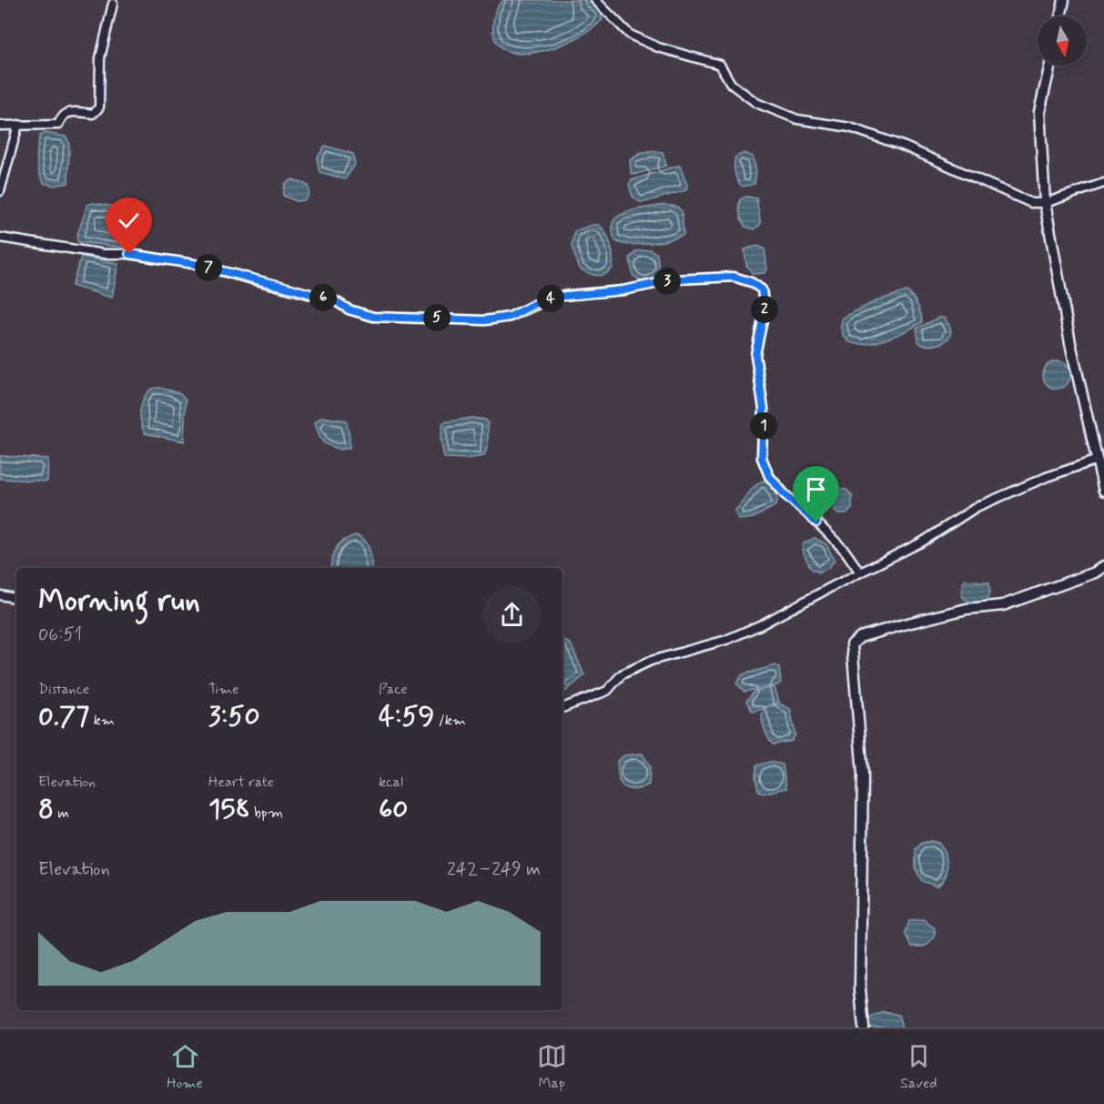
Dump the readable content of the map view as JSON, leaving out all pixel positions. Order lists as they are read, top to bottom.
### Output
{
  "north": "bottom",
  "page": {
    "pins": [
      "7",
      "3",
      "6",
      "4",
      "2",
      "5",
      "1"
    ],
    "heading": ["Morning run", "06:51"],
    "stats": [
      ["Distance", "0.77 km"],
      ["Time", "3:50"],
      ["Pace", "4:59 /km"],
      ["Elevation", "8 m"],
      ["Heart rate", "158 bpm"],
      ["kcal", "60"]
    ],
    "chart": ["Elevation", "242–249 m"],
    "tabs": ["Home", "Map", "Saved"]
  }
}
